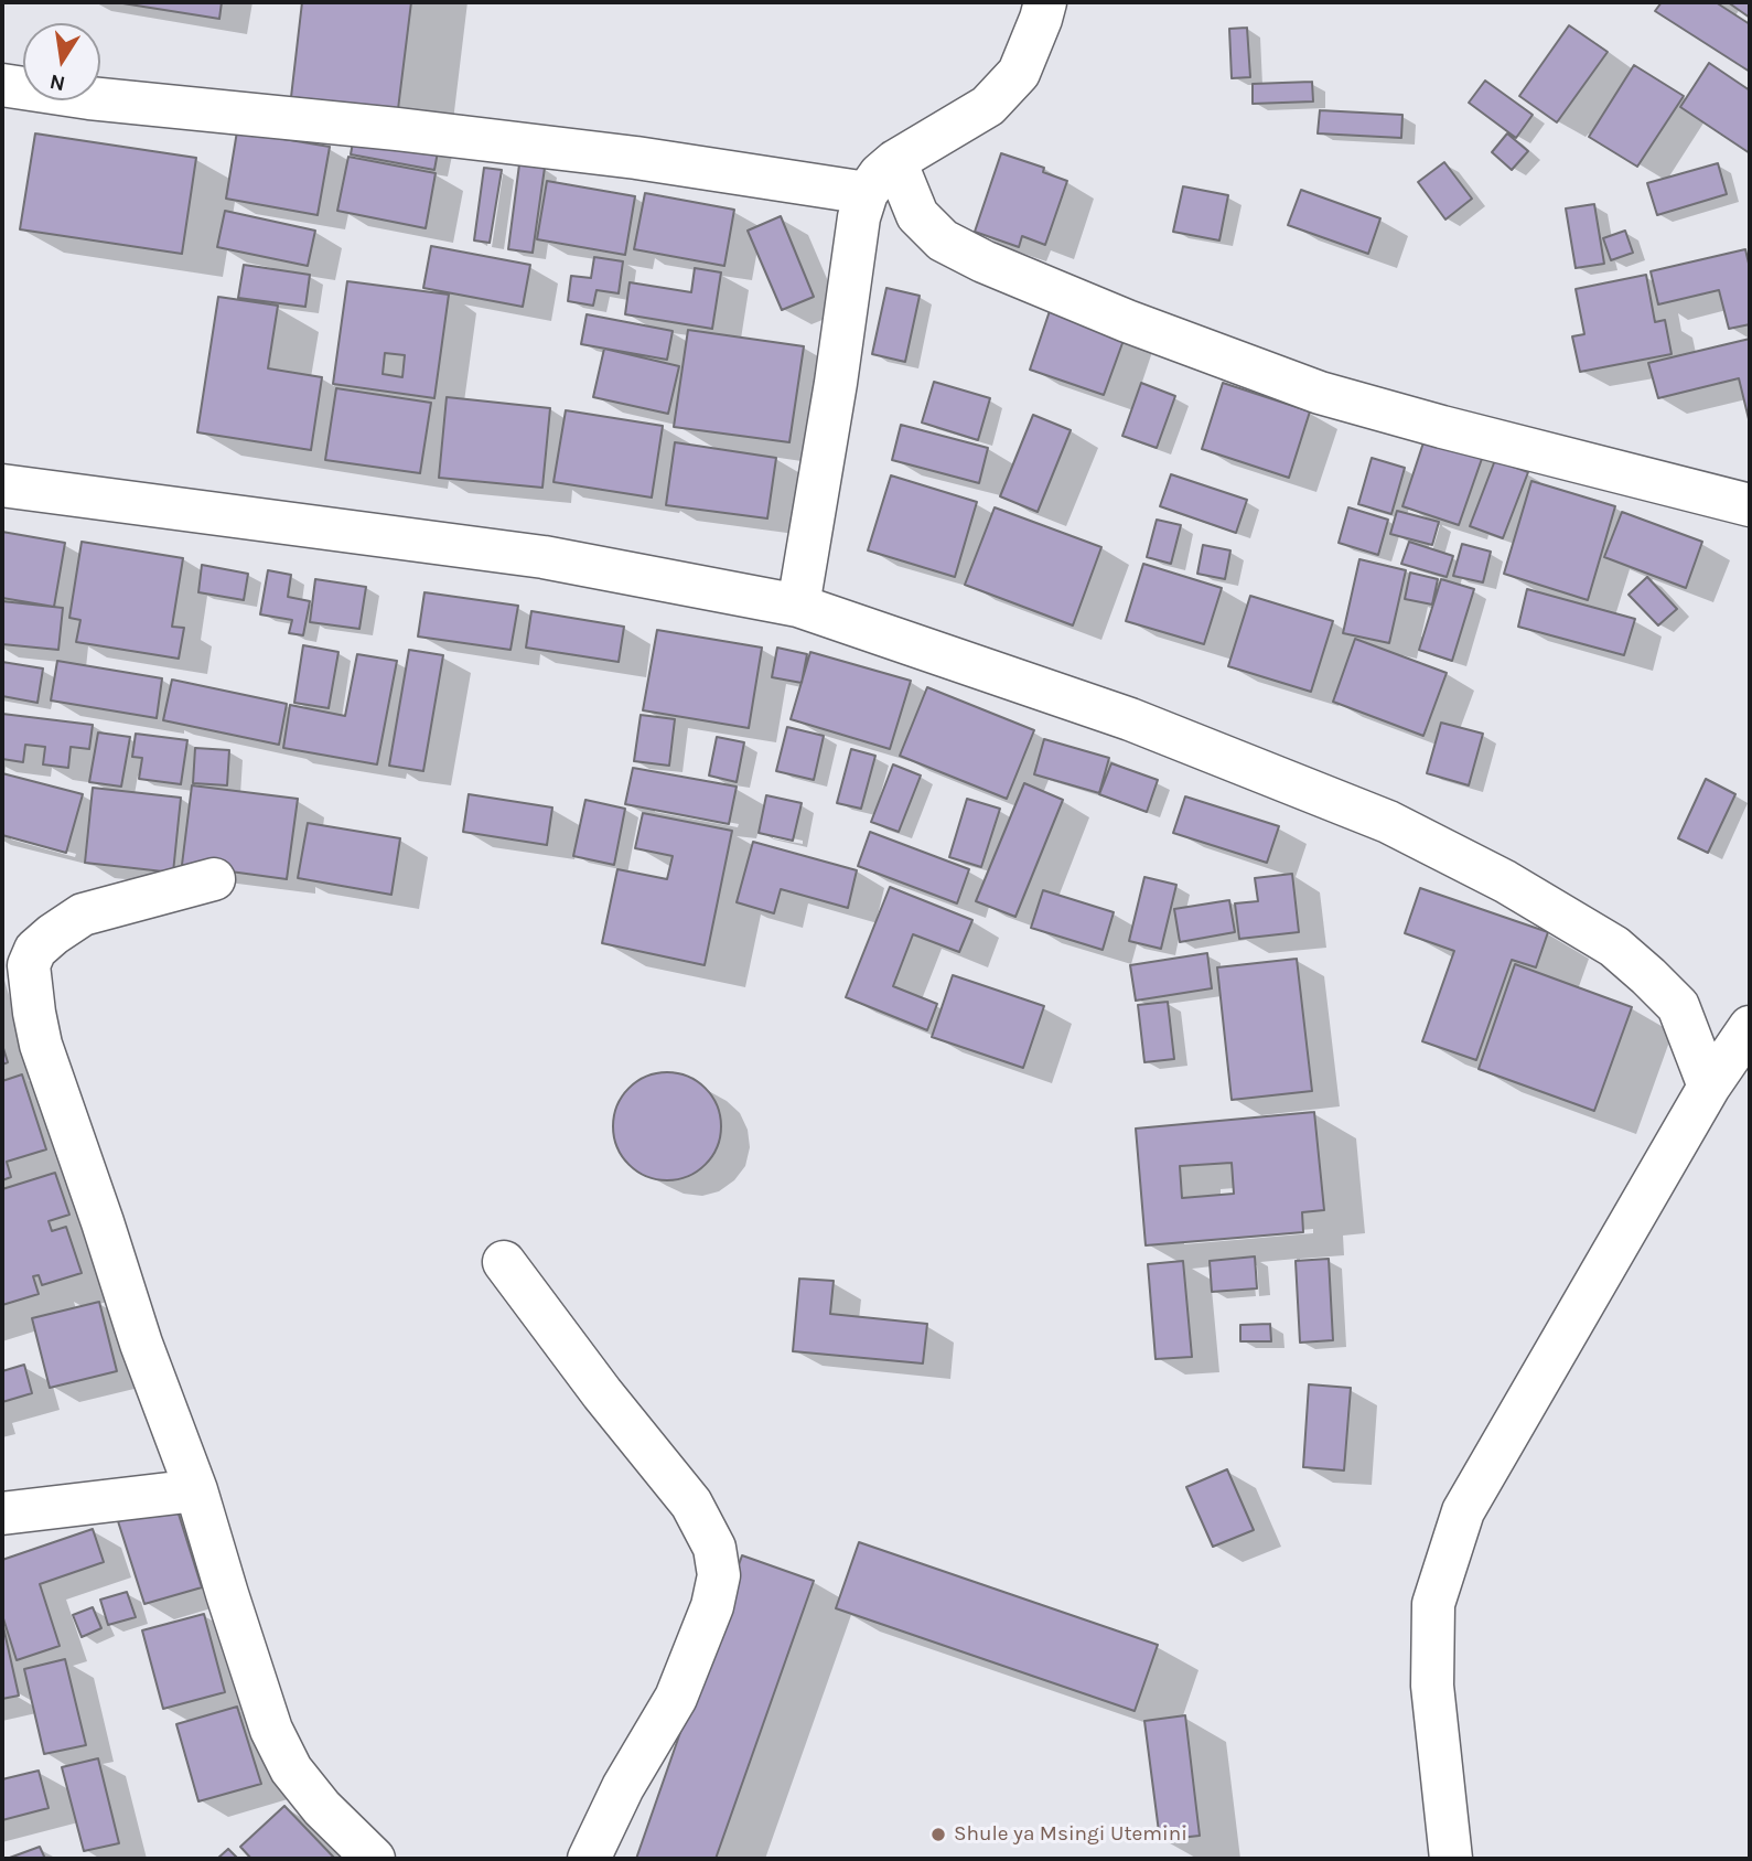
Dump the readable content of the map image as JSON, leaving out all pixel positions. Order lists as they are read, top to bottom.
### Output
{
  "places": ["Shule ya Msingi Utemini"],
  "north": "bottom"
}
